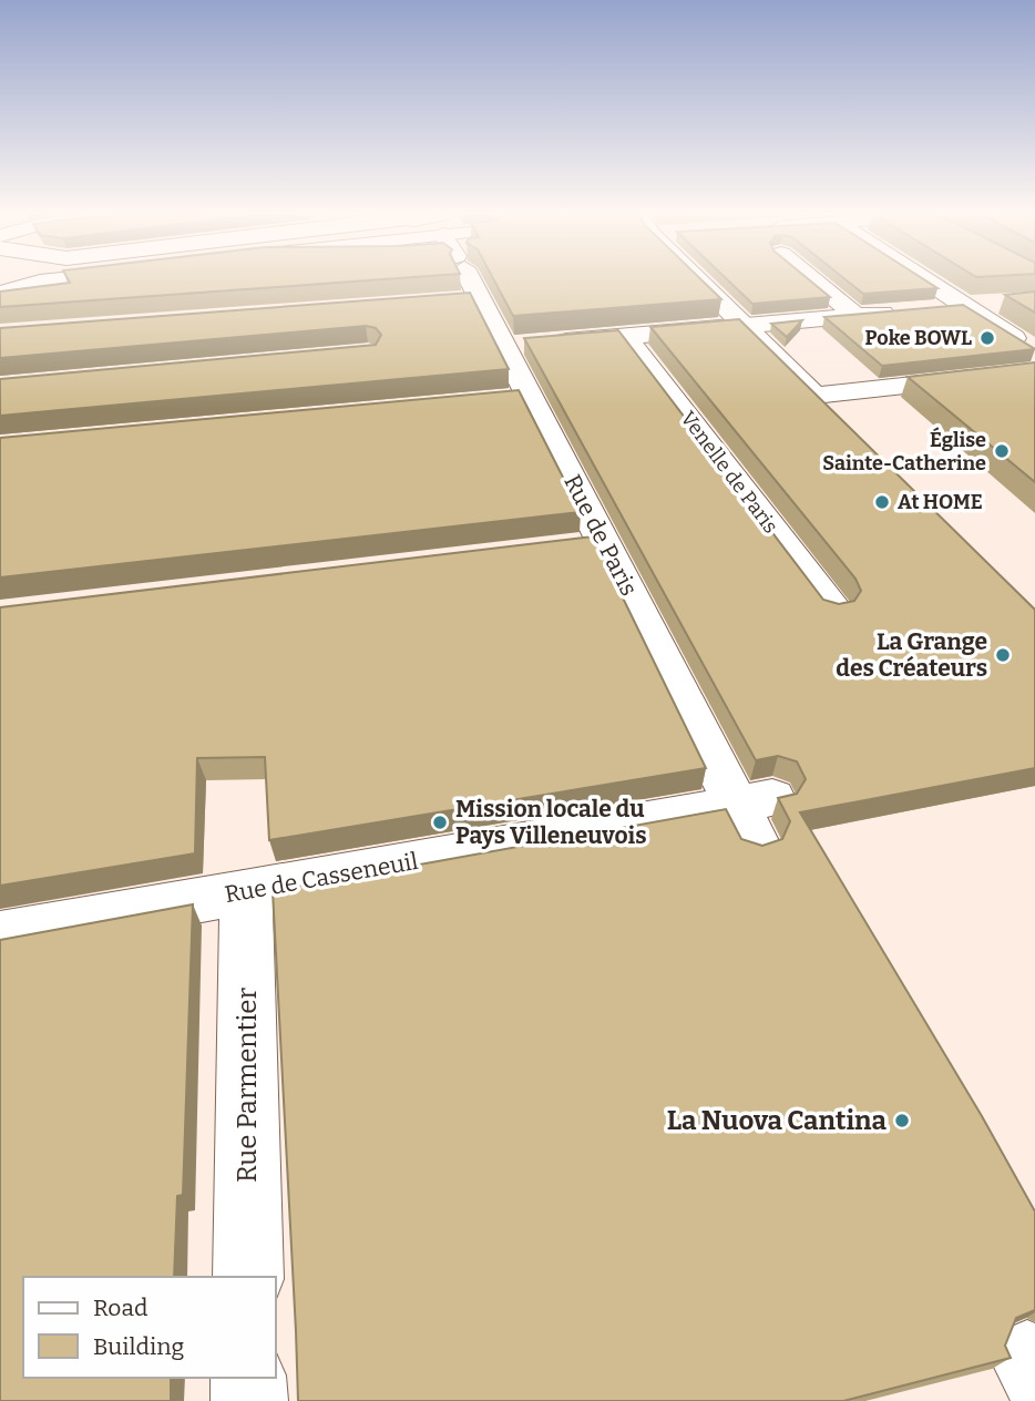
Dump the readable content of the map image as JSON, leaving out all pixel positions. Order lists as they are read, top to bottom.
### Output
{
  "streets": {
    "street": [
      "Venelle de Paris",
      "Rue de Paris",
      "Rue de Casseneuil",
      "Rue Parmentier"
    ]
  },
  "crossings": [
    ["Rue de Paris", "Rue de Casseneuil"],
    ["Rue de Casseneuil", "Rue Parmentier"]
  ],
  "places": [
    "Poke BOWL",
    "Église Sainte-Catherine",
    "At HOME",
    "La Grange des Créateurs",
    "Mission locale du Pays Villeneuvois",
    "La Nuova Cantina"
  ],
  "legend": ["Road", "Building"]
}
